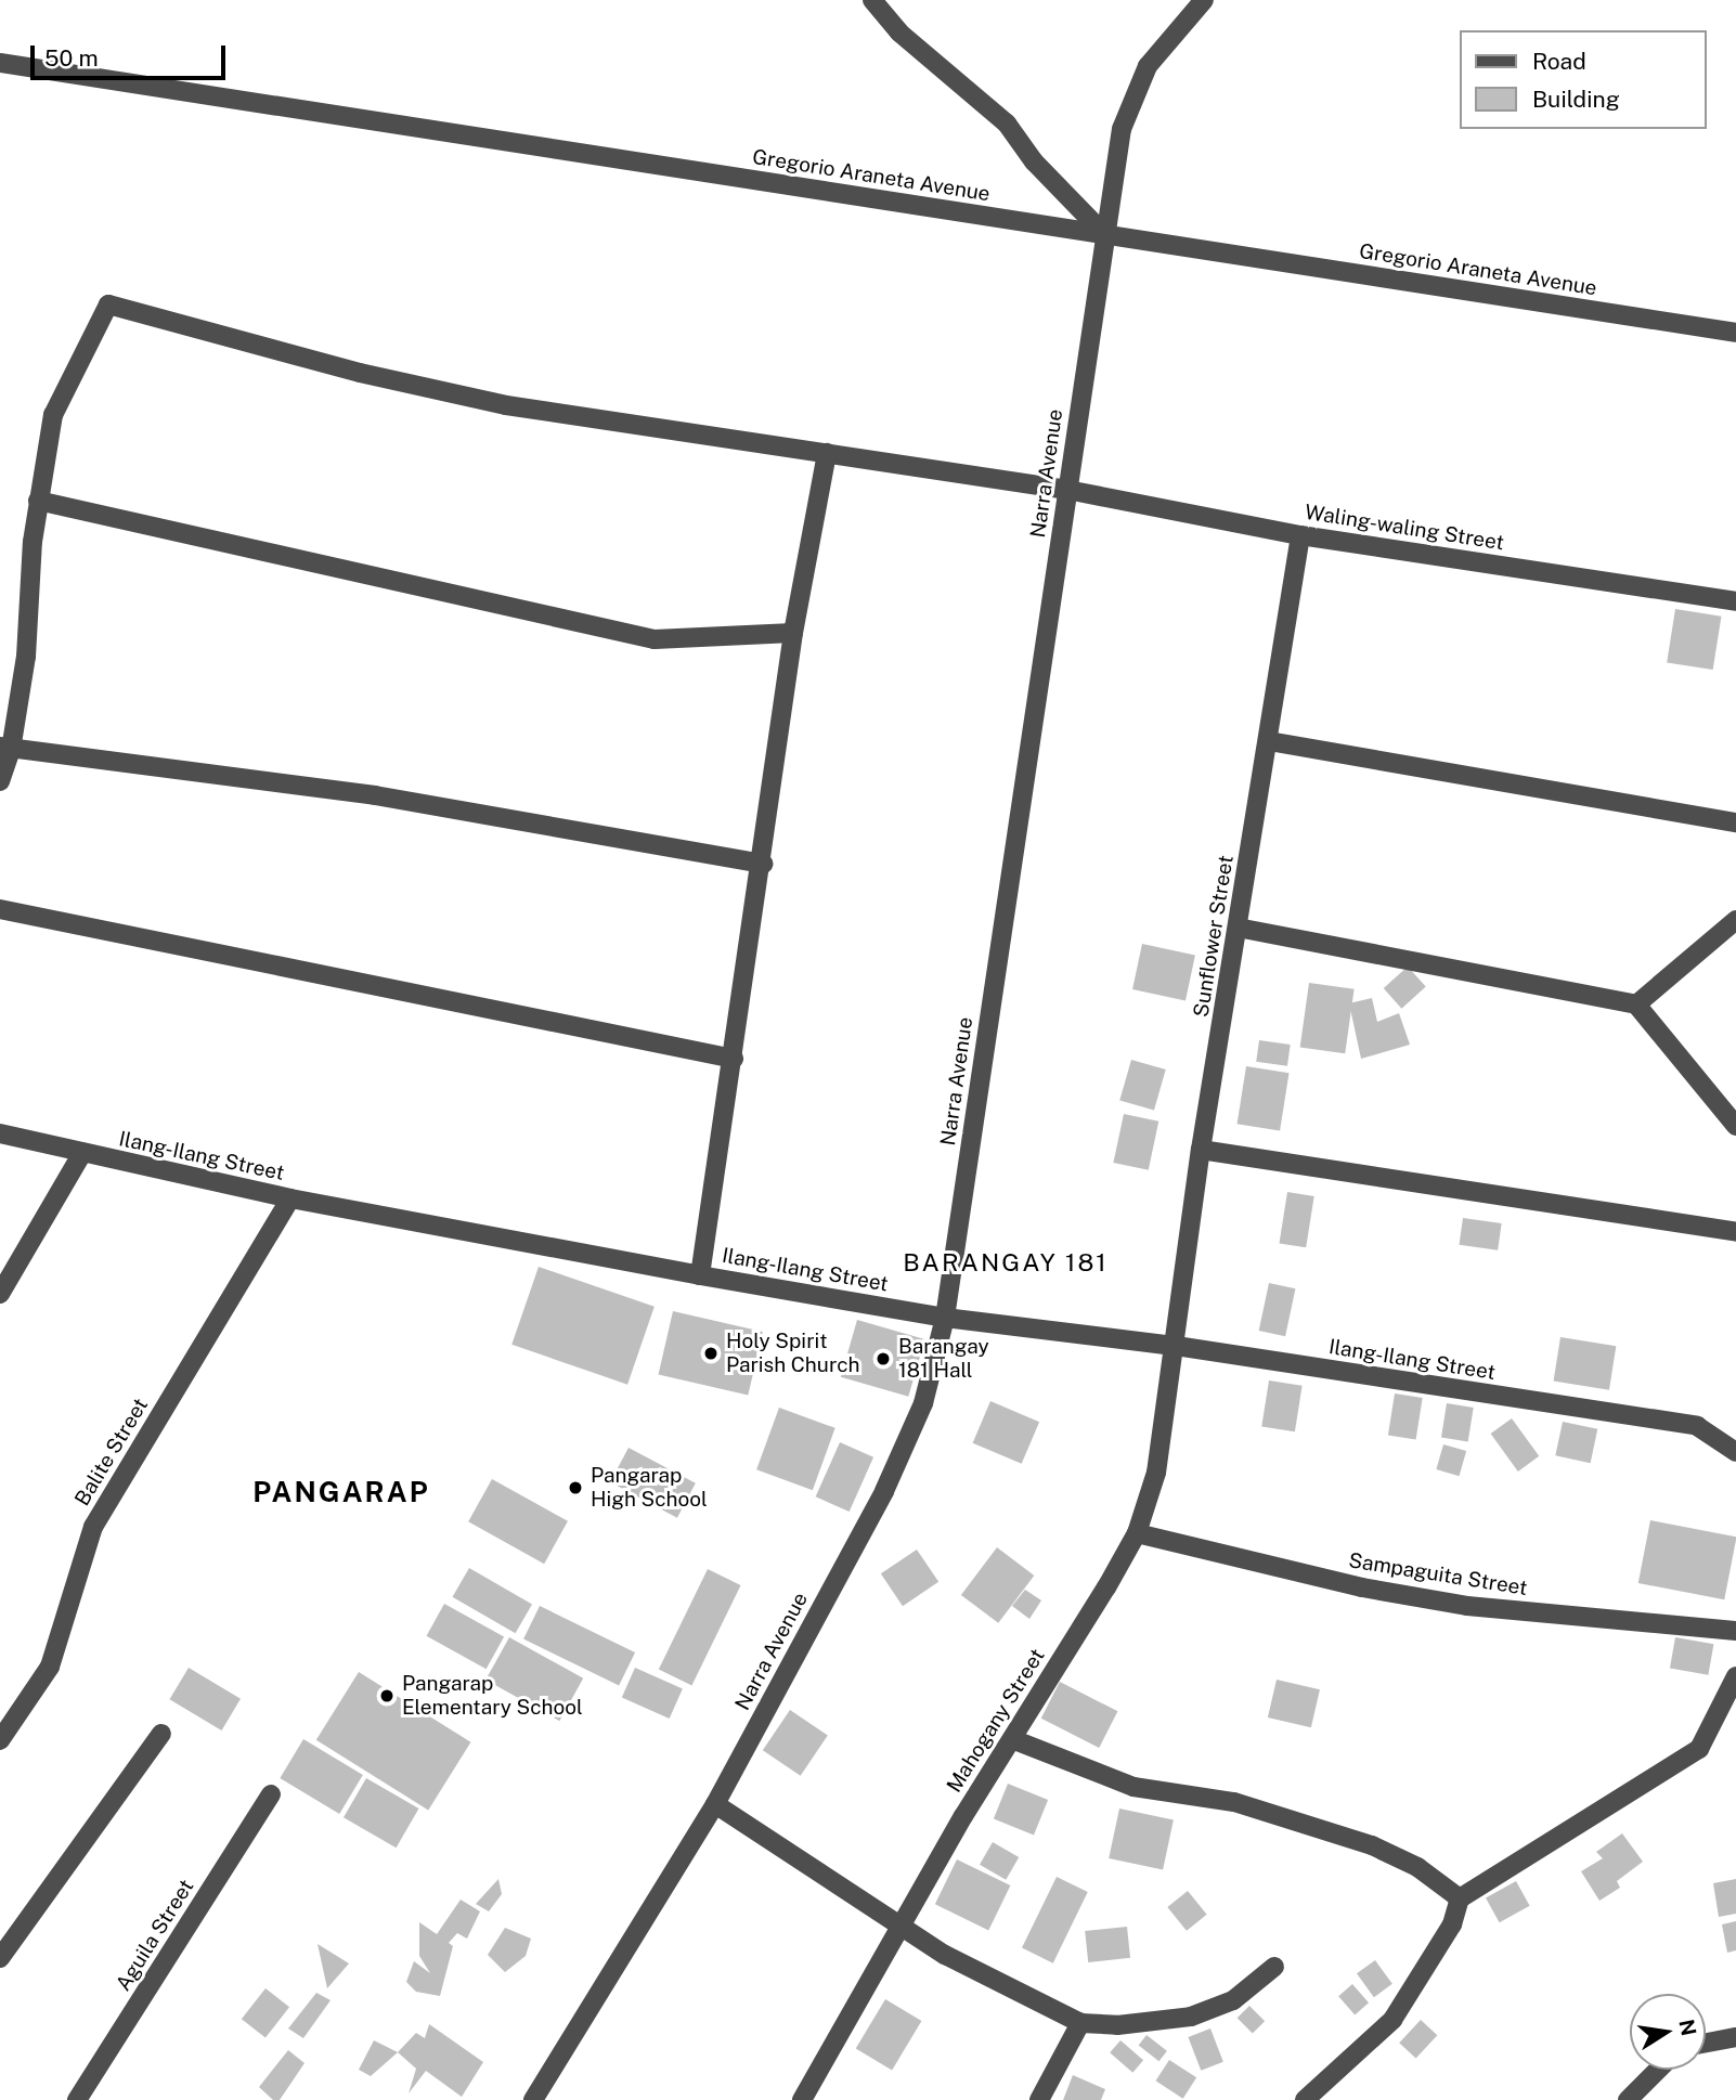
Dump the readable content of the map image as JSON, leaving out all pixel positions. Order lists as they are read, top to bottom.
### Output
{
  "streets": {
    "street": [
      "Gregorio Araneta Avenue",
      "Narra Avenue",
      "Waling-waling Street",
      "Sunflower Street",
      "Ilang-Ilang Street",
      "Balite Street",
      "Sampaguita Street",
      "Mahogany Street",
      "Aguila Street"
    ]
  },
  "crossings": [
    ["Gregorio Araneta Avenue", "Narra Avenue"],
    ["Narra Avenue", "Waling-waling Street"],
    ["Narra Avenue", "Ilang-Ilang Street"],
    ["Waling-waling Street", "Sunflower Street"],
    ["Sunflower Street", "Ilang-Ilang Street"],
    ["Sunflower Street", "Mahogany Street"],
    ["Ilang-Ilang Street", "Balite Street"],
    ["Ilang-Ilang Street", "Mahogany Street"],
    ["Sampaguita Street", "Mahogany Street"]
  ],
  "districts": ["BARANGAY 181", "PANGARAP"],
  "places": [
    "Holy Spirit Parish Church",
    "Barangay 181 Hall",
    "Pangarap High School",
    "Pangarap Elementary School"
  ],
  "legend": ["Road", "Building"],
  "scale_bar": "50 m",
  "north": "right"
}
